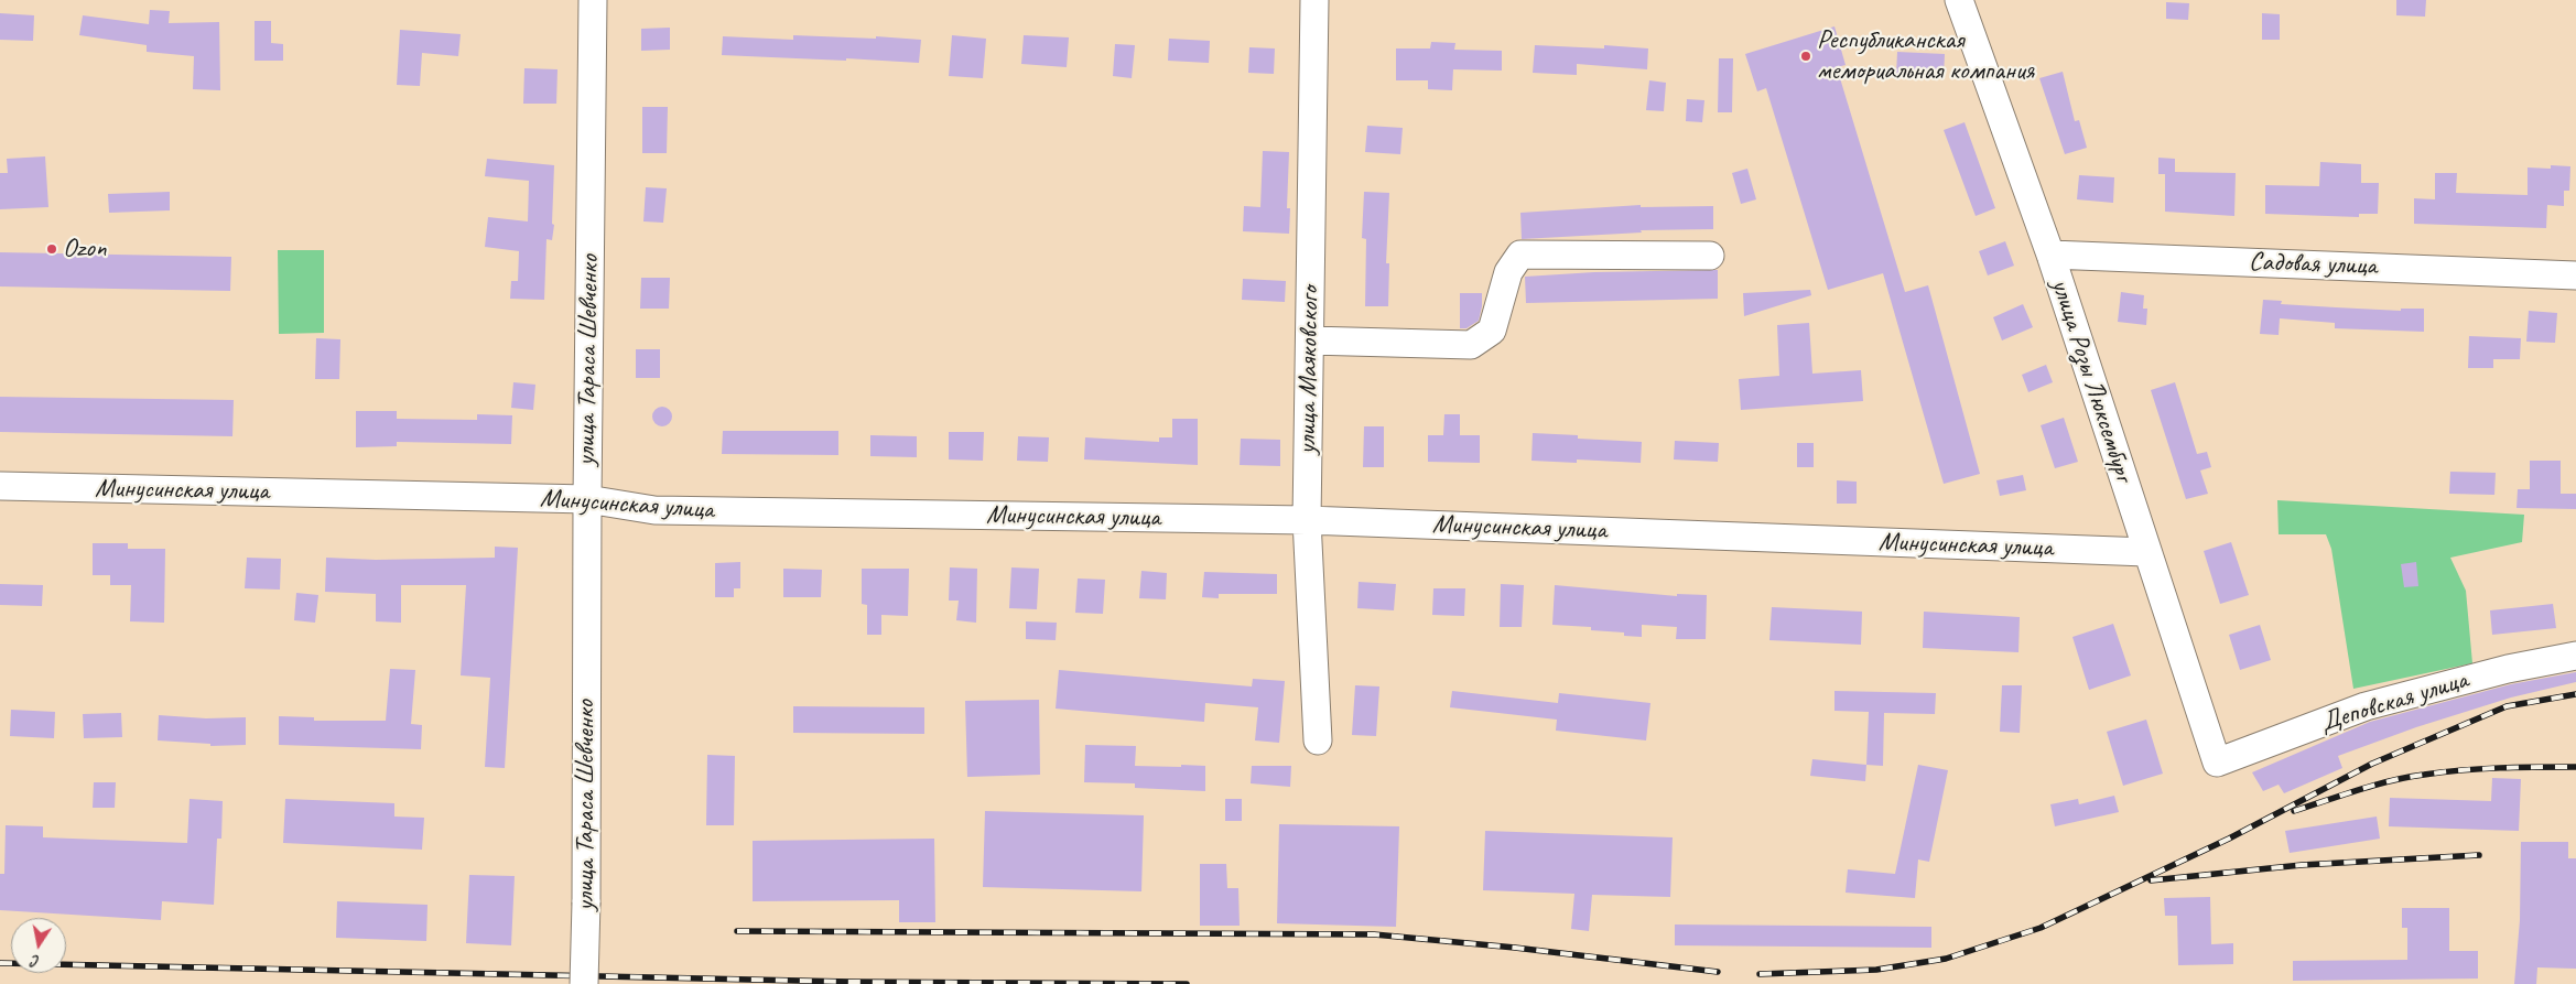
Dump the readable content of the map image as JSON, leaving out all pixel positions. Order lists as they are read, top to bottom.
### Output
{
  "streets": {
    "street": [
      "Садовая улица",
      "улица Тараса Шевченко",
      "улица Маяковского",
      "улица Розы Люксембург",
      "Минусинская улица",
      "Деповская улица"
    ]
  },
  "crossings": [
    ["Садовая улица", "улица Розы Люксембург"],
    ["улица Тараса Шевченко", "Минусинская улица"],
    ["улица Маяковского", "Минусинская улица"],
    ["улица Розы Люксембург", "Минусинская улица"],
    ["улица Розы Люксембург", "Деповская улица"]
  ],
  "places": ["Республиканская мемориальная компания", "Ozon"],
  "north": "bottom"
}
